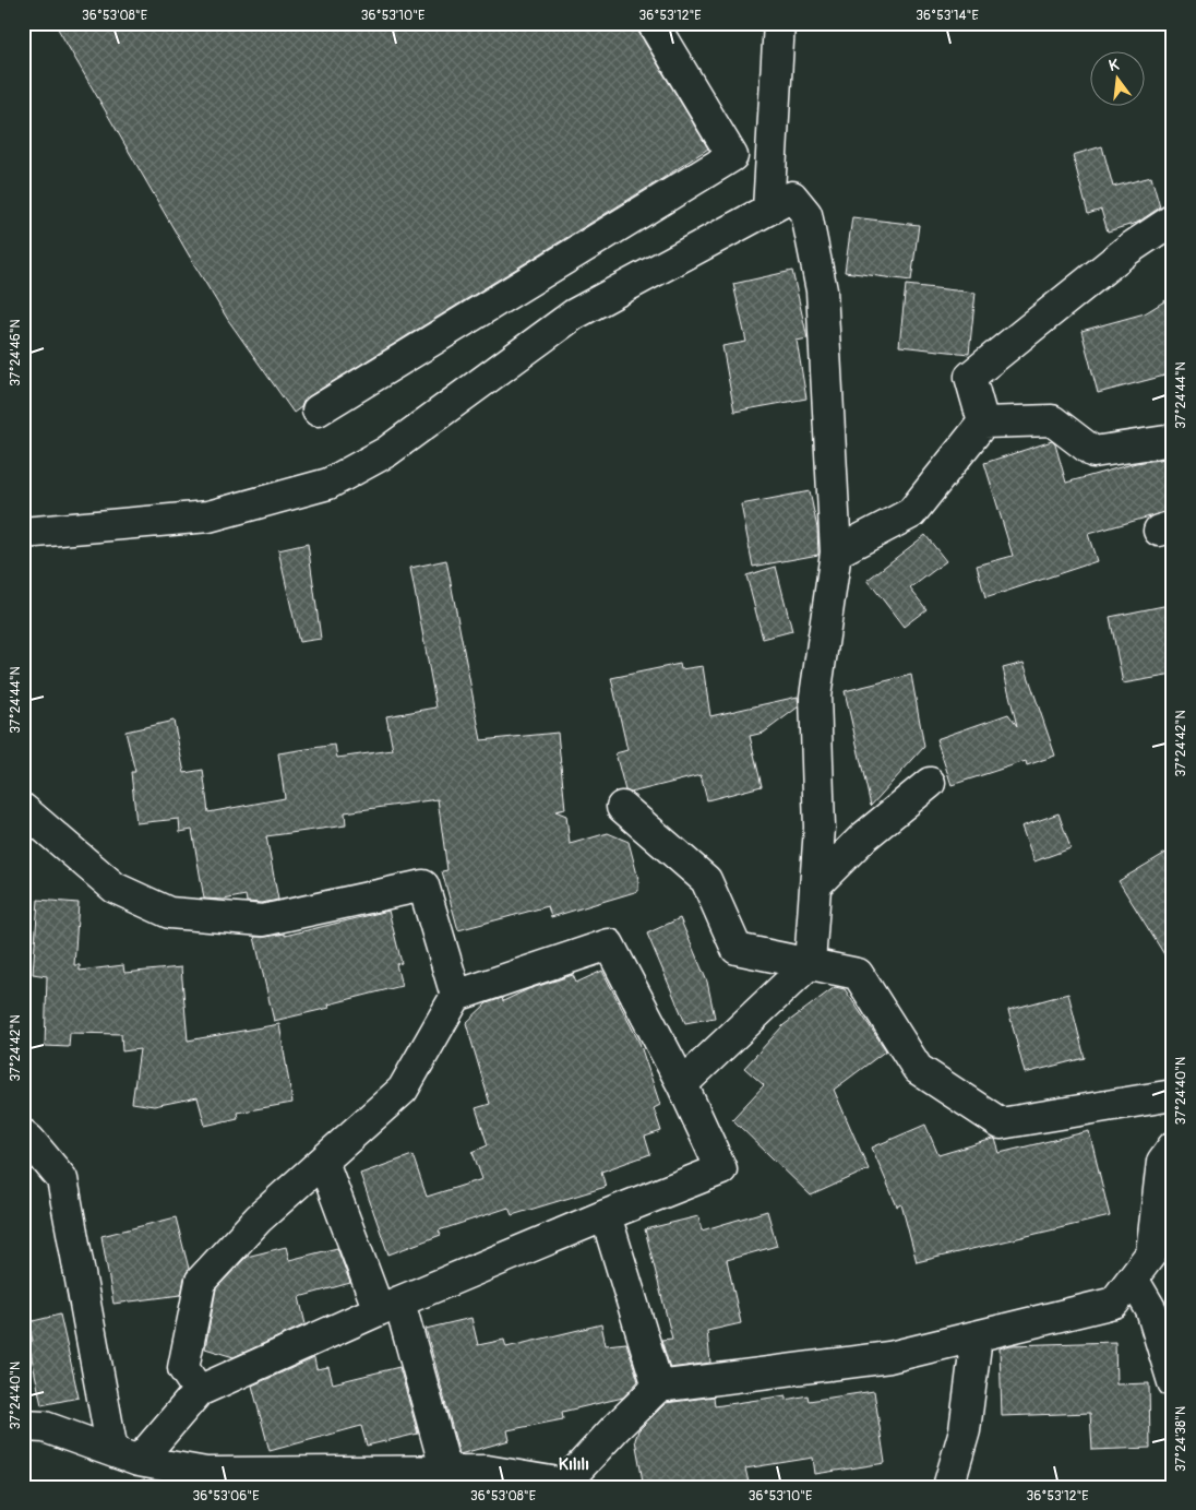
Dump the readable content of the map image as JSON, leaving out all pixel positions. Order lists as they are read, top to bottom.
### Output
{
  "districts": ["Kılılı"],
  "north": "top",
  "coordinates": [
    "36°53'08\"E",
    "36°53'10\"E",
    "36°53'12\"E",
    "36°53'14\"E",
    "37°24'46\"N",
    "37°24'44\"N",
    "37°24'42\"N",
    "37°24'40\"N",
    "37°24'38\"N",
    "36°53'06\"E"
  ]
}
